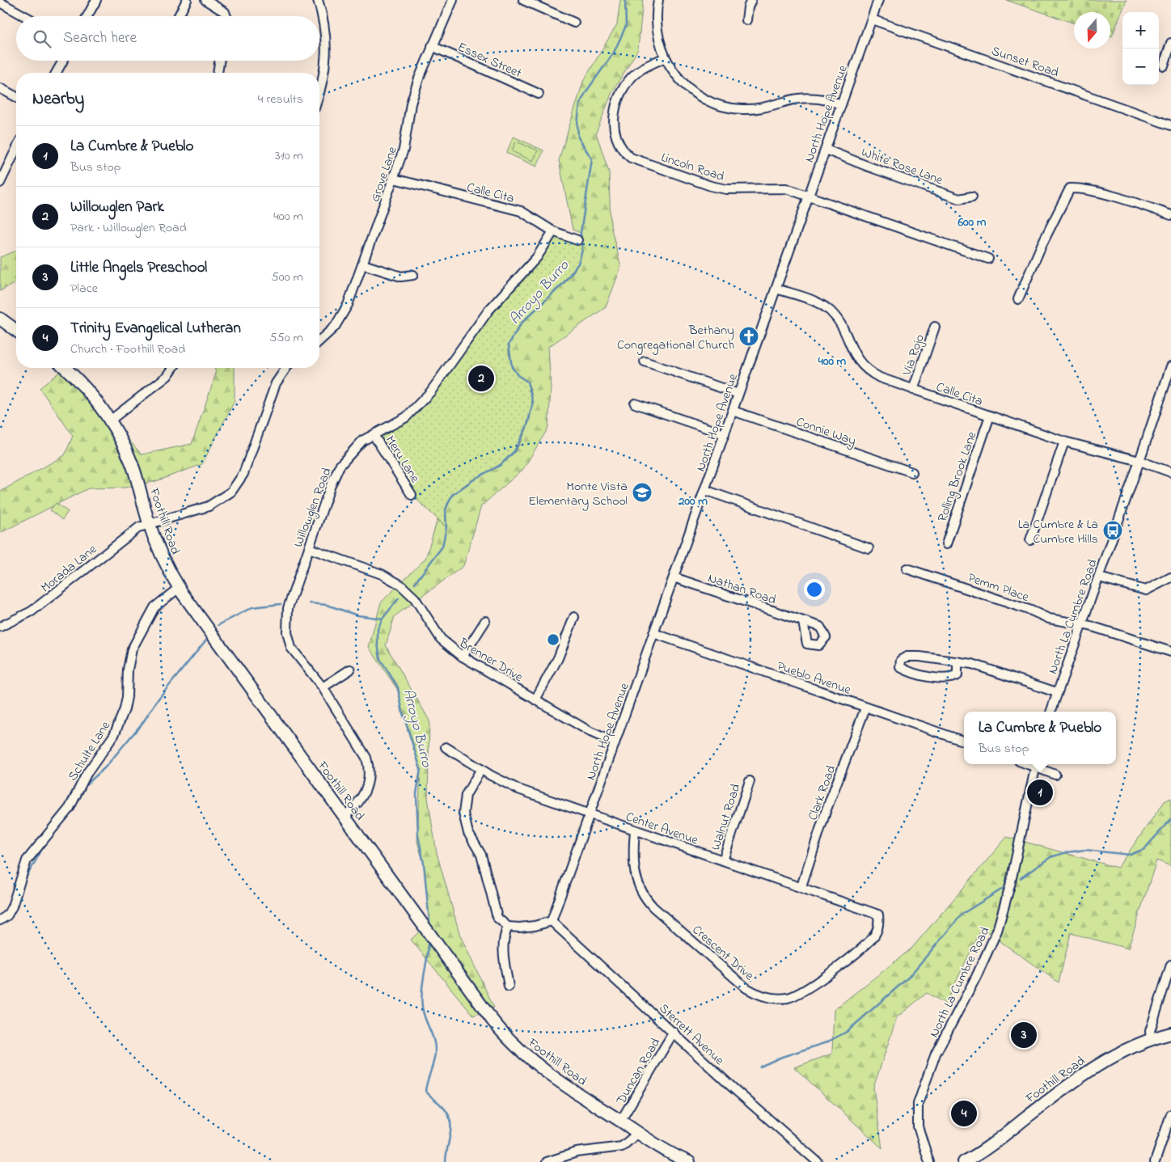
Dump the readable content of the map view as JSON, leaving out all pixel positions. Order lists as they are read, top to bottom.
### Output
{
  "streets": {
    "main road": ["Foothill Road"],
    "street": [
      "Essex Street",
      "Sunset Road",
      "North Hope Avenue",
      "White Rose Lane",
      "Lincoln Road",
      "Grove Lane",
      "Calle Cita",
      "Via Rojo",
      "Connie Way",
      "Meru Lane",
      "Rolling Brook Lane",
      "Willowglen Road",
      "Morada Lane",
      "Pemm Place",
      "Nathan Road",
      "North La Cumbre Road",
      "Brenner Drive",
      "Pueblo Avenue",
      "Schulte Lane",
      "Clark Road",
      "Walnut Road",
      "Center Avenue",
      "Crescent Drive",
      "Sterrett Avenue",
      "Duncan Road"
    ]
  },
  "crossings": [
    ["Essex Street", "Grove Lane"],
    ["Sunset Road", "North Hope Avenue"],
    ["North Hope Avenue", "White Rose Lane"],
    ["North Hope Avenue", "Lincoln Road"],
    ["North Hope Avenue", "Calle Cita"],
    ["North Hope Avenue", "Connie Way"],
    ["North Hope Avenue", "Nathan Road"],
    ["North Hope Avenue", "Brenner Drive"],
    ["North Hope Avenue", "Pueblo Avenue"],
    ["North Hope Avenue", "Center Avenue"],
    ["North Hope Avenue", "Sterrett Avenue"],
    ["Grove Lane", "Calle Cita"],
    ["Calle Cita", "Via Rojo"],
    ["Calle Cita", "Rolling Brook Lane"],
    ["Calle Cita", "Willowglen Road"],
    ["Calle Cita", "North La Cumbre Road"],
    ["Meru Lane", "Willowglen Road"],
    ["Willowglen Road", "Foothill Road"],
    ["Willowglen Road", "Brenner Drive"],
    ["Foothill Road", "Morada Lane"],
    ["Foothill Road", "Schulte Lane"],
    ["Foothill Road", "Duncan Road"],
    ["Pemm Place", "North La Cumbre Road"],
    ["Pueblo Avenue", "Clark Road"],
    ["Clark Road", "Center Avenue"],
    ["Walnut Road", "Center Avenue"],
    ["Center Avenue", "Crescent Drive"],
    ["Sterrett Avenue", "Duncan Road"]
  ],
  "water": ["Arroyo Burro"],
  "places": {
    "church": ["Bethany Congregational Church"],
    "school or university": ["Monte Vista Elementary School"],
    "bus stop": ["La Cumbre & La Cumbre Hills"]
  },
  "north": "bottom",
  "page": {
    "map_buttons": ["+", "−"],
    "search": "Search here",
    "heading": ["Nearby", "4 results"],
    "list": [
      {
        "mark": "1",
        "name": "La Cumbre & Pueblo",
        "note": "Bus stop",
        "value": "310 m"
      },
      {
        "mark": "2",
        "name": "Willowglen Park",
        "note": "Park · Willowglen Road",
        "value": "400 m"
      },
      {
        "mark": "3",
        "name": "Little Angels Preschool",
        "note": "Place",
        "value": "500 m"
      },
      {
        "mark": "4",
        "name": "Trinity Evangelical Lutheran",
        "note": "Church · Foothill Road",
        "value": "550 m"
      }
    ],
    "pins": [
      "2",
      "1",
      "3",
      "4"
    ],
    "popup": ["La Cumbre & Pueblo", "Bus stop"]
  },
  "rings": ["600 m", "400 m", "200 m"]
}
